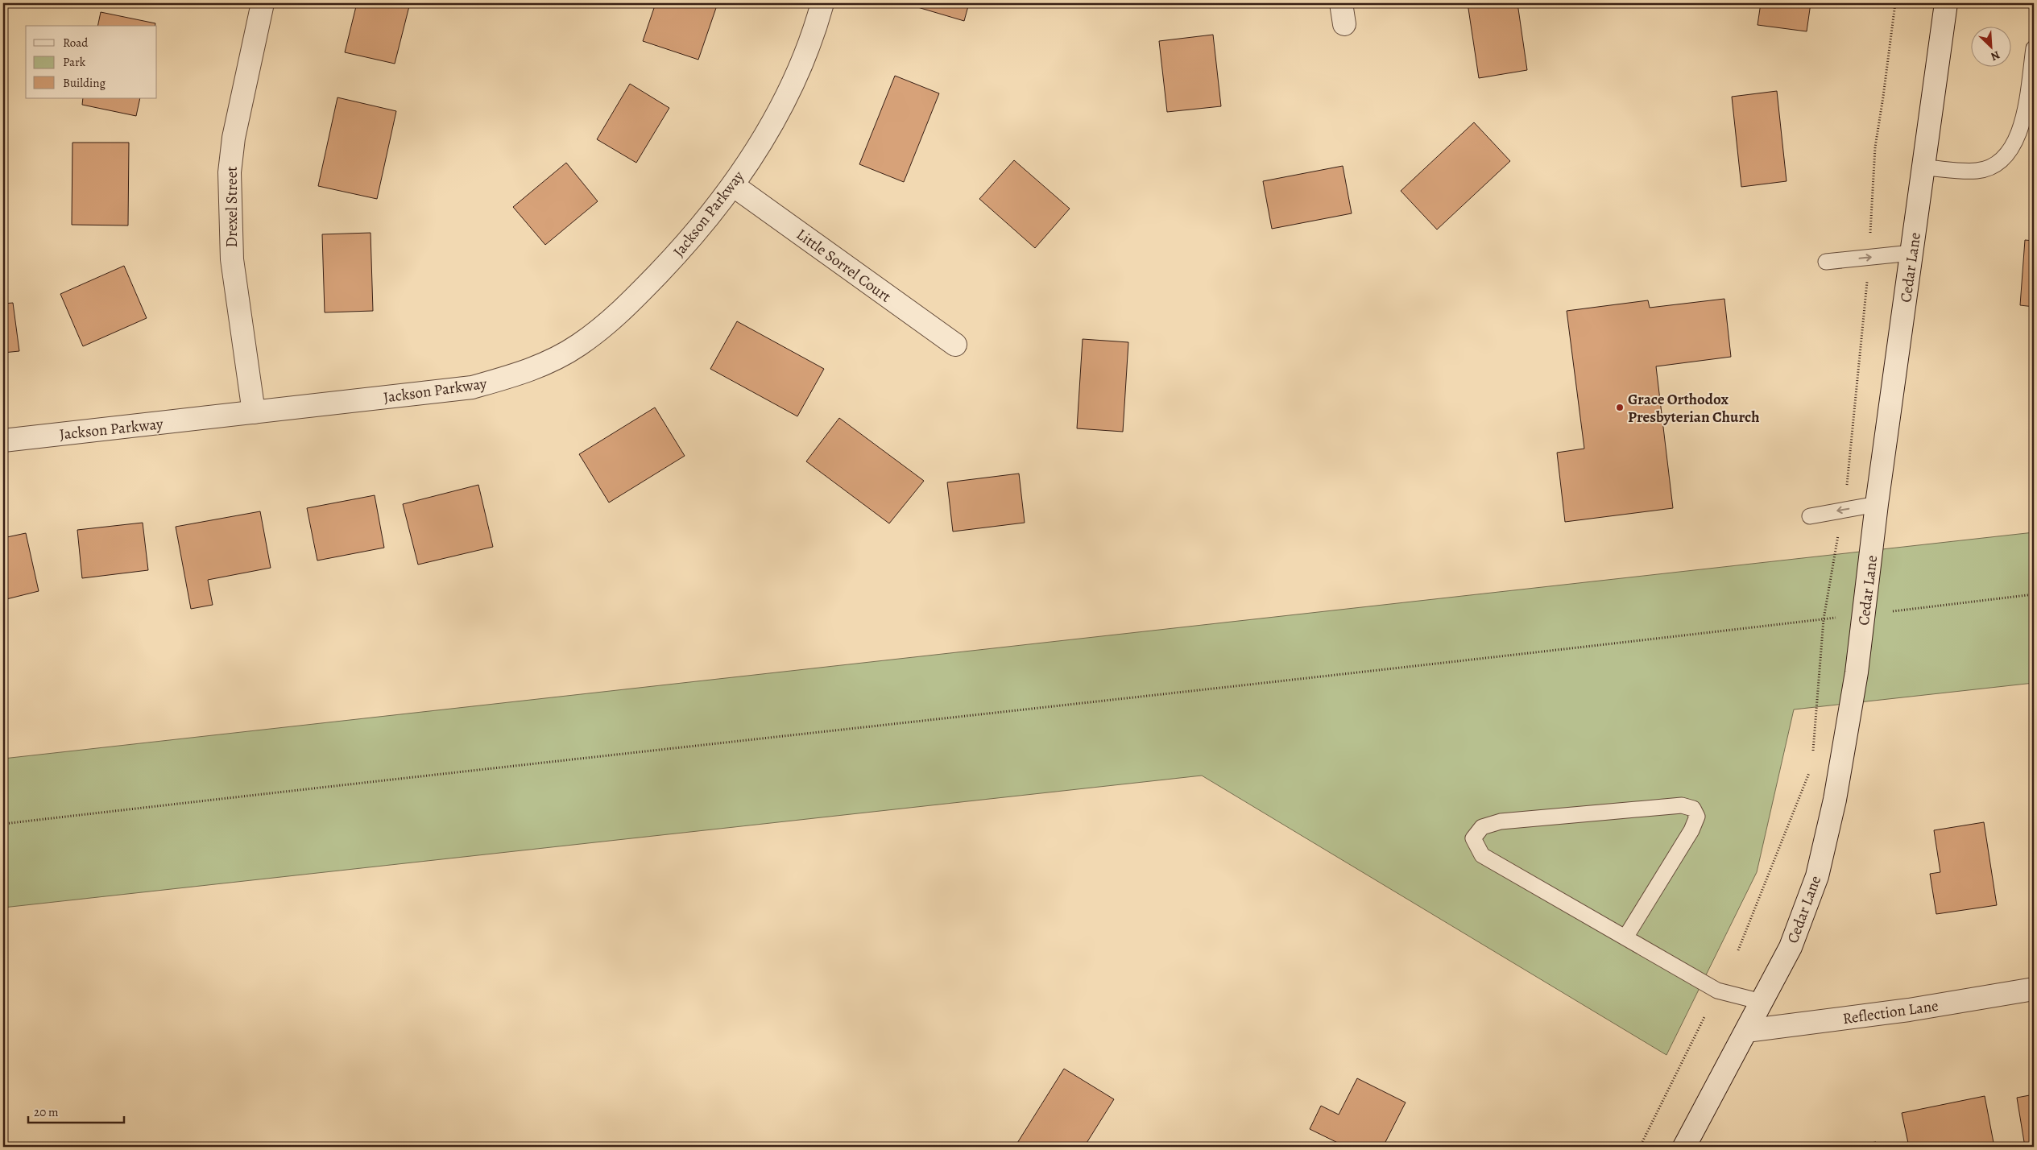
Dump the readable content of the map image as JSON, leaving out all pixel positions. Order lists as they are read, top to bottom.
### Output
{
  "streets": {
    "street": [
      "Drexel Street",
      "Jackson Parkway",
      "Little Sorrel Court",
      "Cedar Lane",
      "Reflection Lane"
    ]
  },
  "crossings": [
    ["Drexel Street", "Jackson Parkway"],
    ["Jackson Parkway", "Little Sorrel Court"],
    ["Cedar Lane", "Reflection Lane"]
  ],
  "places": ["Grace Orthodox Presbyterian Church"],
  "legend": ["Road", "Park", "Building"],
  "scale_bar": "20 m",
  "north": "bottom right"
}
